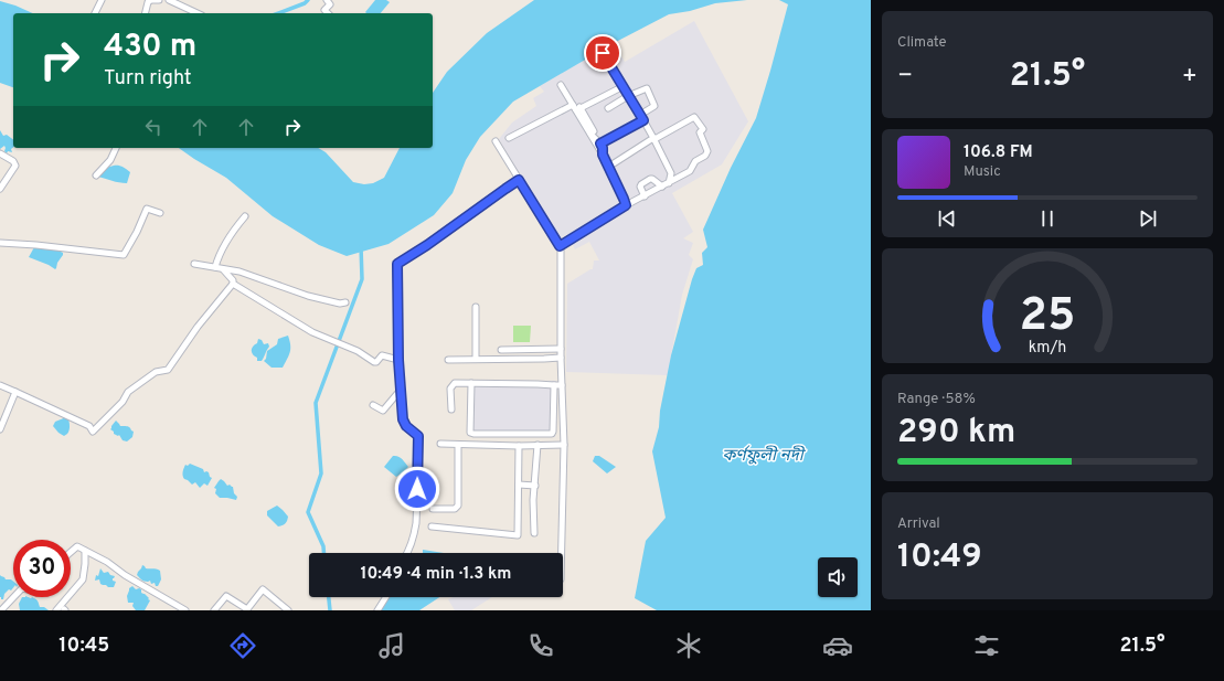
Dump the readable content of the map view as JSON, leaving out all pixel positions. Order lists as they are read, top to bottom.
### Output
{
  "water": ["কর্ণফুলী নদী"],
  "page": {
    "tile": [
      "Climate",
      ["Range · 58%", "290 km"],
      ["Arrival", "10:49"]
    ],
    "turn": ["430 m", "Turn right"],
    "heat": ["−", "21.5°", "+"],
    "song": ["106.8 FM", "Music"],
    "limit": "30",
    "trip": "10:49 · 4 min · 1.3 km",
    "tabs": ["10:45", "21.5°"],
    "gauge": ["25", "km/h"]
  }
}
